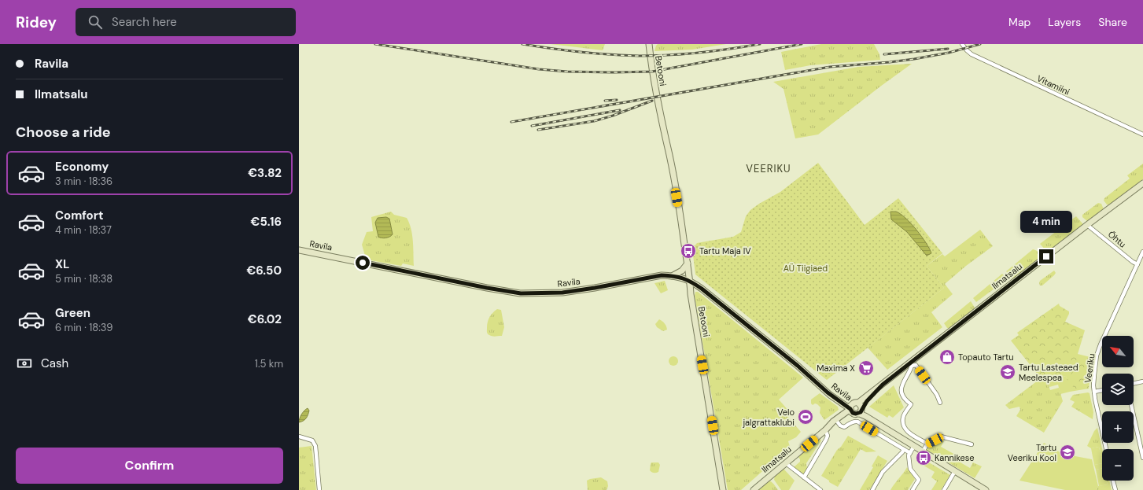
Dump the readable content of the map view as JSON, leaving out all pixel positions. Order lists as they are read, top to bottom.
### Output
{
  "streets": {
    "street": [
      "Betooni",
      "Vitamiini",
      "Õhtu",
      "Ravila",
      "Ilmatsalu",
      "Veeriku"
    ]
  },
  "crossings": [
    ["Betooni", "Ravila"],
    ["Õhtu", "Ilmatsalu"],
    ["Õhtu", "Veeriku"],
    ["Ravila", "Ilmatsalu"]
  ],
  "districts": ["VEERIKU"],
  "parks": ["AÜ Tiigiaed"],
  "places": {
    "bus stop": ["Tartu Maja IV", "Kannikese"],
    "shop": ["Topauto Tartu"],
    "supermarket": ["Maxima X"],
    "school or university": ["Tartu Lasteaed Meelespea", "Tartu Veeriku Kool"],
    "sports": ["Velo jalgrattaklubi"]
  },
  "north": "top left",
  "page": {
    "header": "Ridey",
    "search": "Search here",
    "nav": ["Map", "Layers", "Share"],
    "banner": ["Ravila", "Ilmatsalu"],
    "heading": "Choose a ride",
    "list": [
      {
        "name": "Economy",
        "note": "3 min · 18:36",
        "value": "€3.82"
      },
      {
        "name": "Comfort",
        "note": "4 min · 18:37",
        "value": "€5.16"
      },
      {
        "name": "XL",
        "note": "5 min · 18:38",
        "value": "€6.50"
      },
      {
        "name": "Green",
        "note": "6 min · 18:39",
        "value": "€6.02"
      }
    ],
    "bubble": "4 min",
    "map_buttons": ["+", "−"],
    "pay": ["Cash", "1.5 km"],
    "buttons": "Confirm"
  }
}
